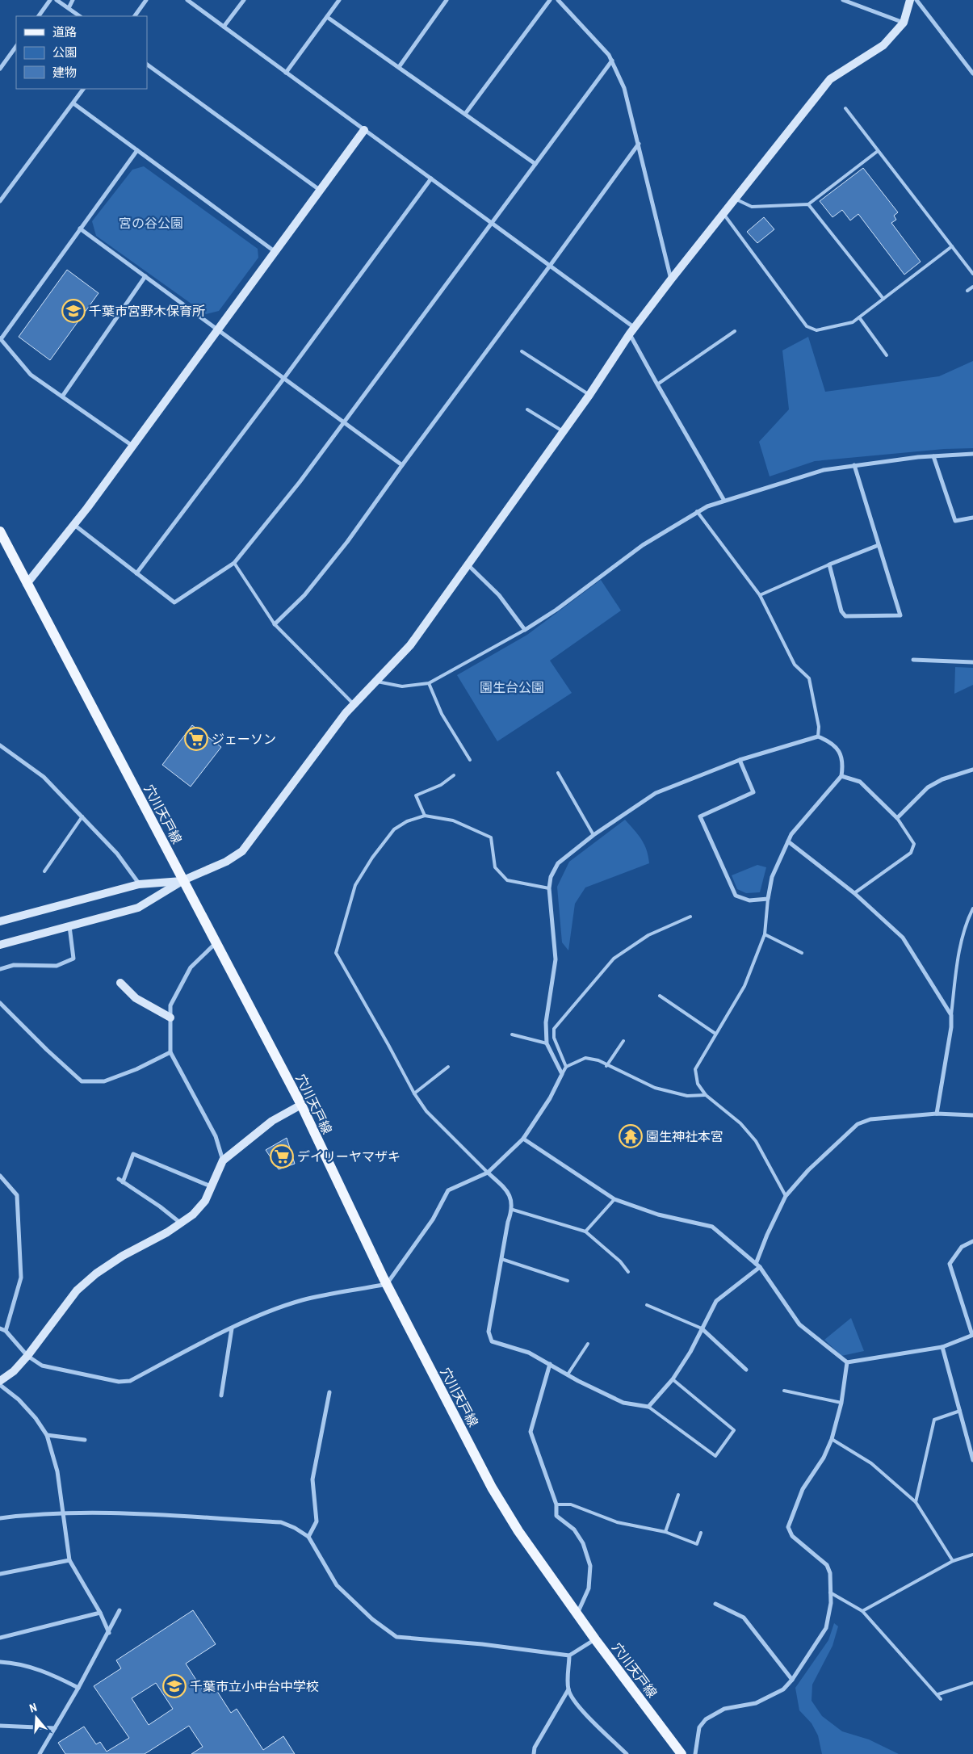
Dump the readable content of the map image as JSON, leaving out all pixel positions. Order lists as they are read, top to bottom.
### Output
{
  "streets": {
    "main road": ["穴川天戸線"]
  },
  "parks": ["宮の谷公園", "園生台公園"],
  "places": {
    "school or university": ["千葉市宮野木保育所", "千葉市立小中台中学校"],
    "supermarket": ["ジェーソン", "デイリーヤマザキ"],
    "temple": ["園生神社本宮"]
  },
  "legend": ["道路", "公園", "建物"],
  "north": "top"
}
